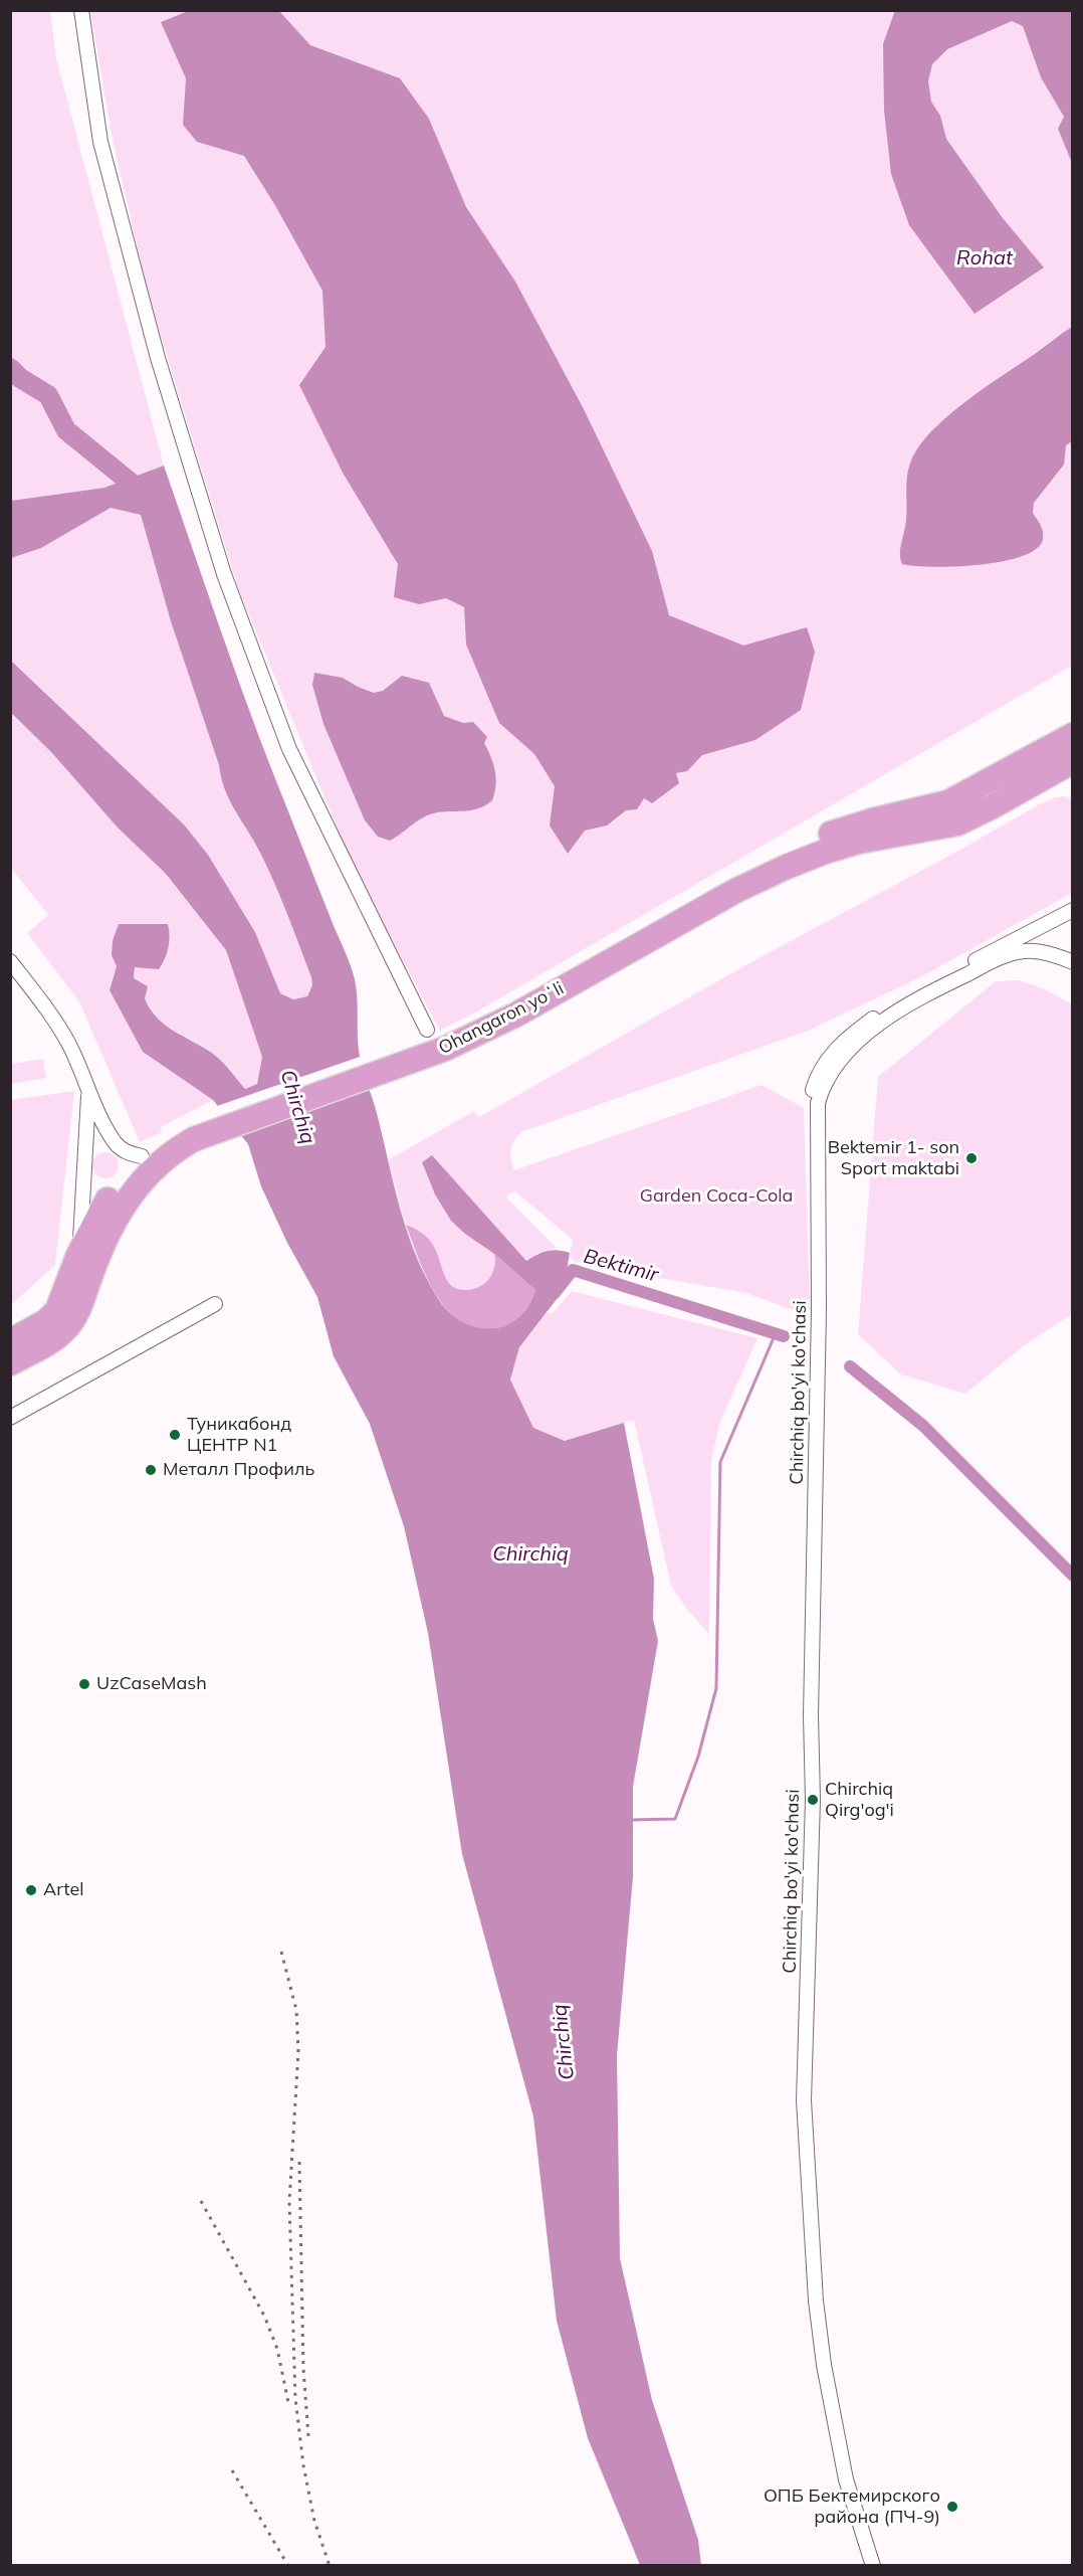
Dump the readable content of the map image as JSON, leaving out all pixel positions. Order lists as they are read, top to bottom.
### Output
{
  "streets": {
    "highway": ["Ohangaron yoʻli"],
    "street": ["Chirchiq bo'yi ko'chasi"]
  },
  "water": ["Rohat", "Chirchiq", "Bektimir"],
  "parks": ["Garden Coca-Cola"],
  "places": [
    "Bektemir 1- son Sport maktabi",
    "Туникабонд ЦЕНТР N1",
    "Металл Профиль",
    "UzCaseMash",
    "Chirchiq Qirg'og'i",
    "Artel",
    "ОПБ Бектемирского района (ПЧ-9)"
  ]
}
